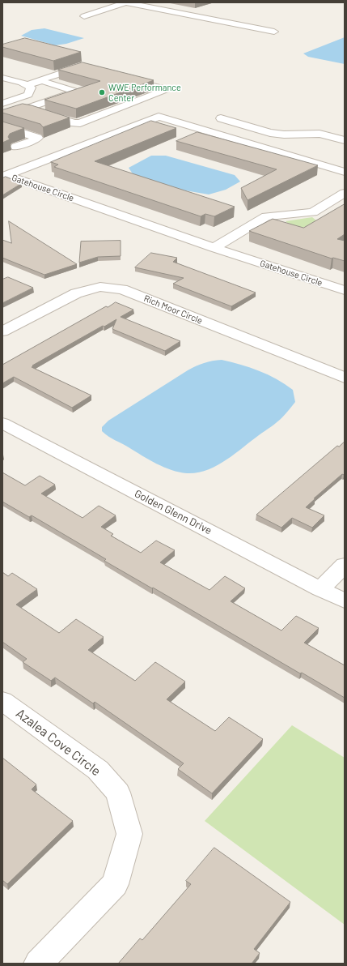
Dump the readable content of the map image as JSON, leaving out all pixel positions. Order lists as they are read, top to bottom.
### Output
{
  "streets": {
    "street": [
      "Gatehouse Circle",
      "Rich Moor Circle",
      "Golden Glenn Drive",
      "Azalea Cove Circle"
    ]
  },
  "places": ["WWE Performance Center"]
}
